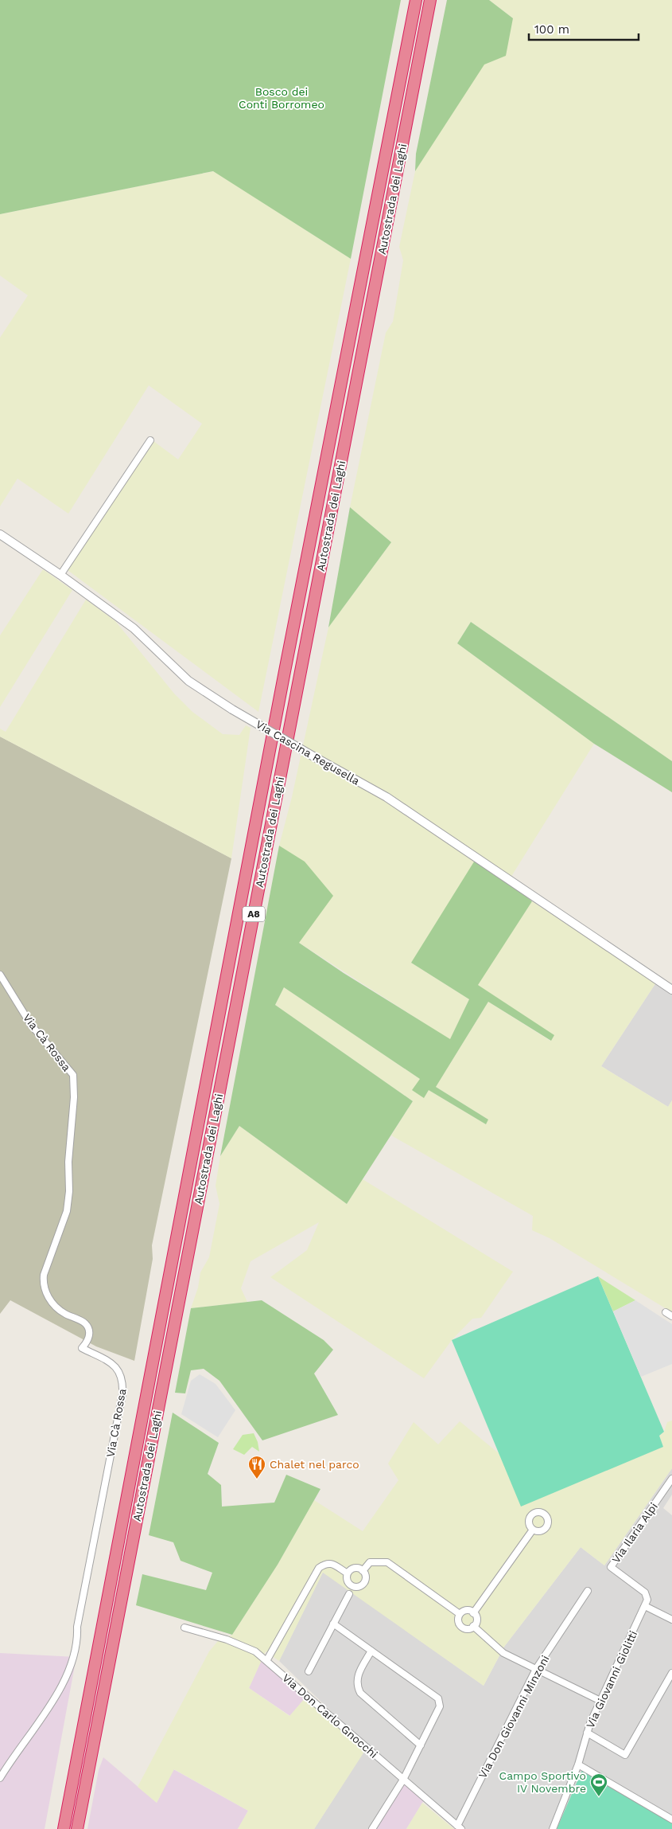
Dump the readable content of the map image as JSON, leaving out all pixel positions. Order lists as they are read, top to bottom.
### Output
{
  "streets": {
    "highway": ["Autostrada dei Laghi", "A8"],
    "street": [
      "Via Cascina Regusella",
      "Via Cà Rossa",
      "Via Ilaria Alpi",
      "Via Giovanni Giolitti",
      "Via Don Carlo Gnocchi",
      "Via Don Giovanni Minzoni"
    ]
  },
  "crossings": [
    ["Via Ilaria Alpi", "Via Giovanni Giolitti"],
    ["Via Don Carlo Gnocchi", "Via Don Giovanni Minzoni"]
  ],
  "parks": ["Bosco dei Conti Borromeo"],
  "places": {
    "restaurant": ["Chalet nel parco"],
    "sports": ["Campo Sportivo IV Novembre"]
  },
  "scale_bar": "100 m"
}
